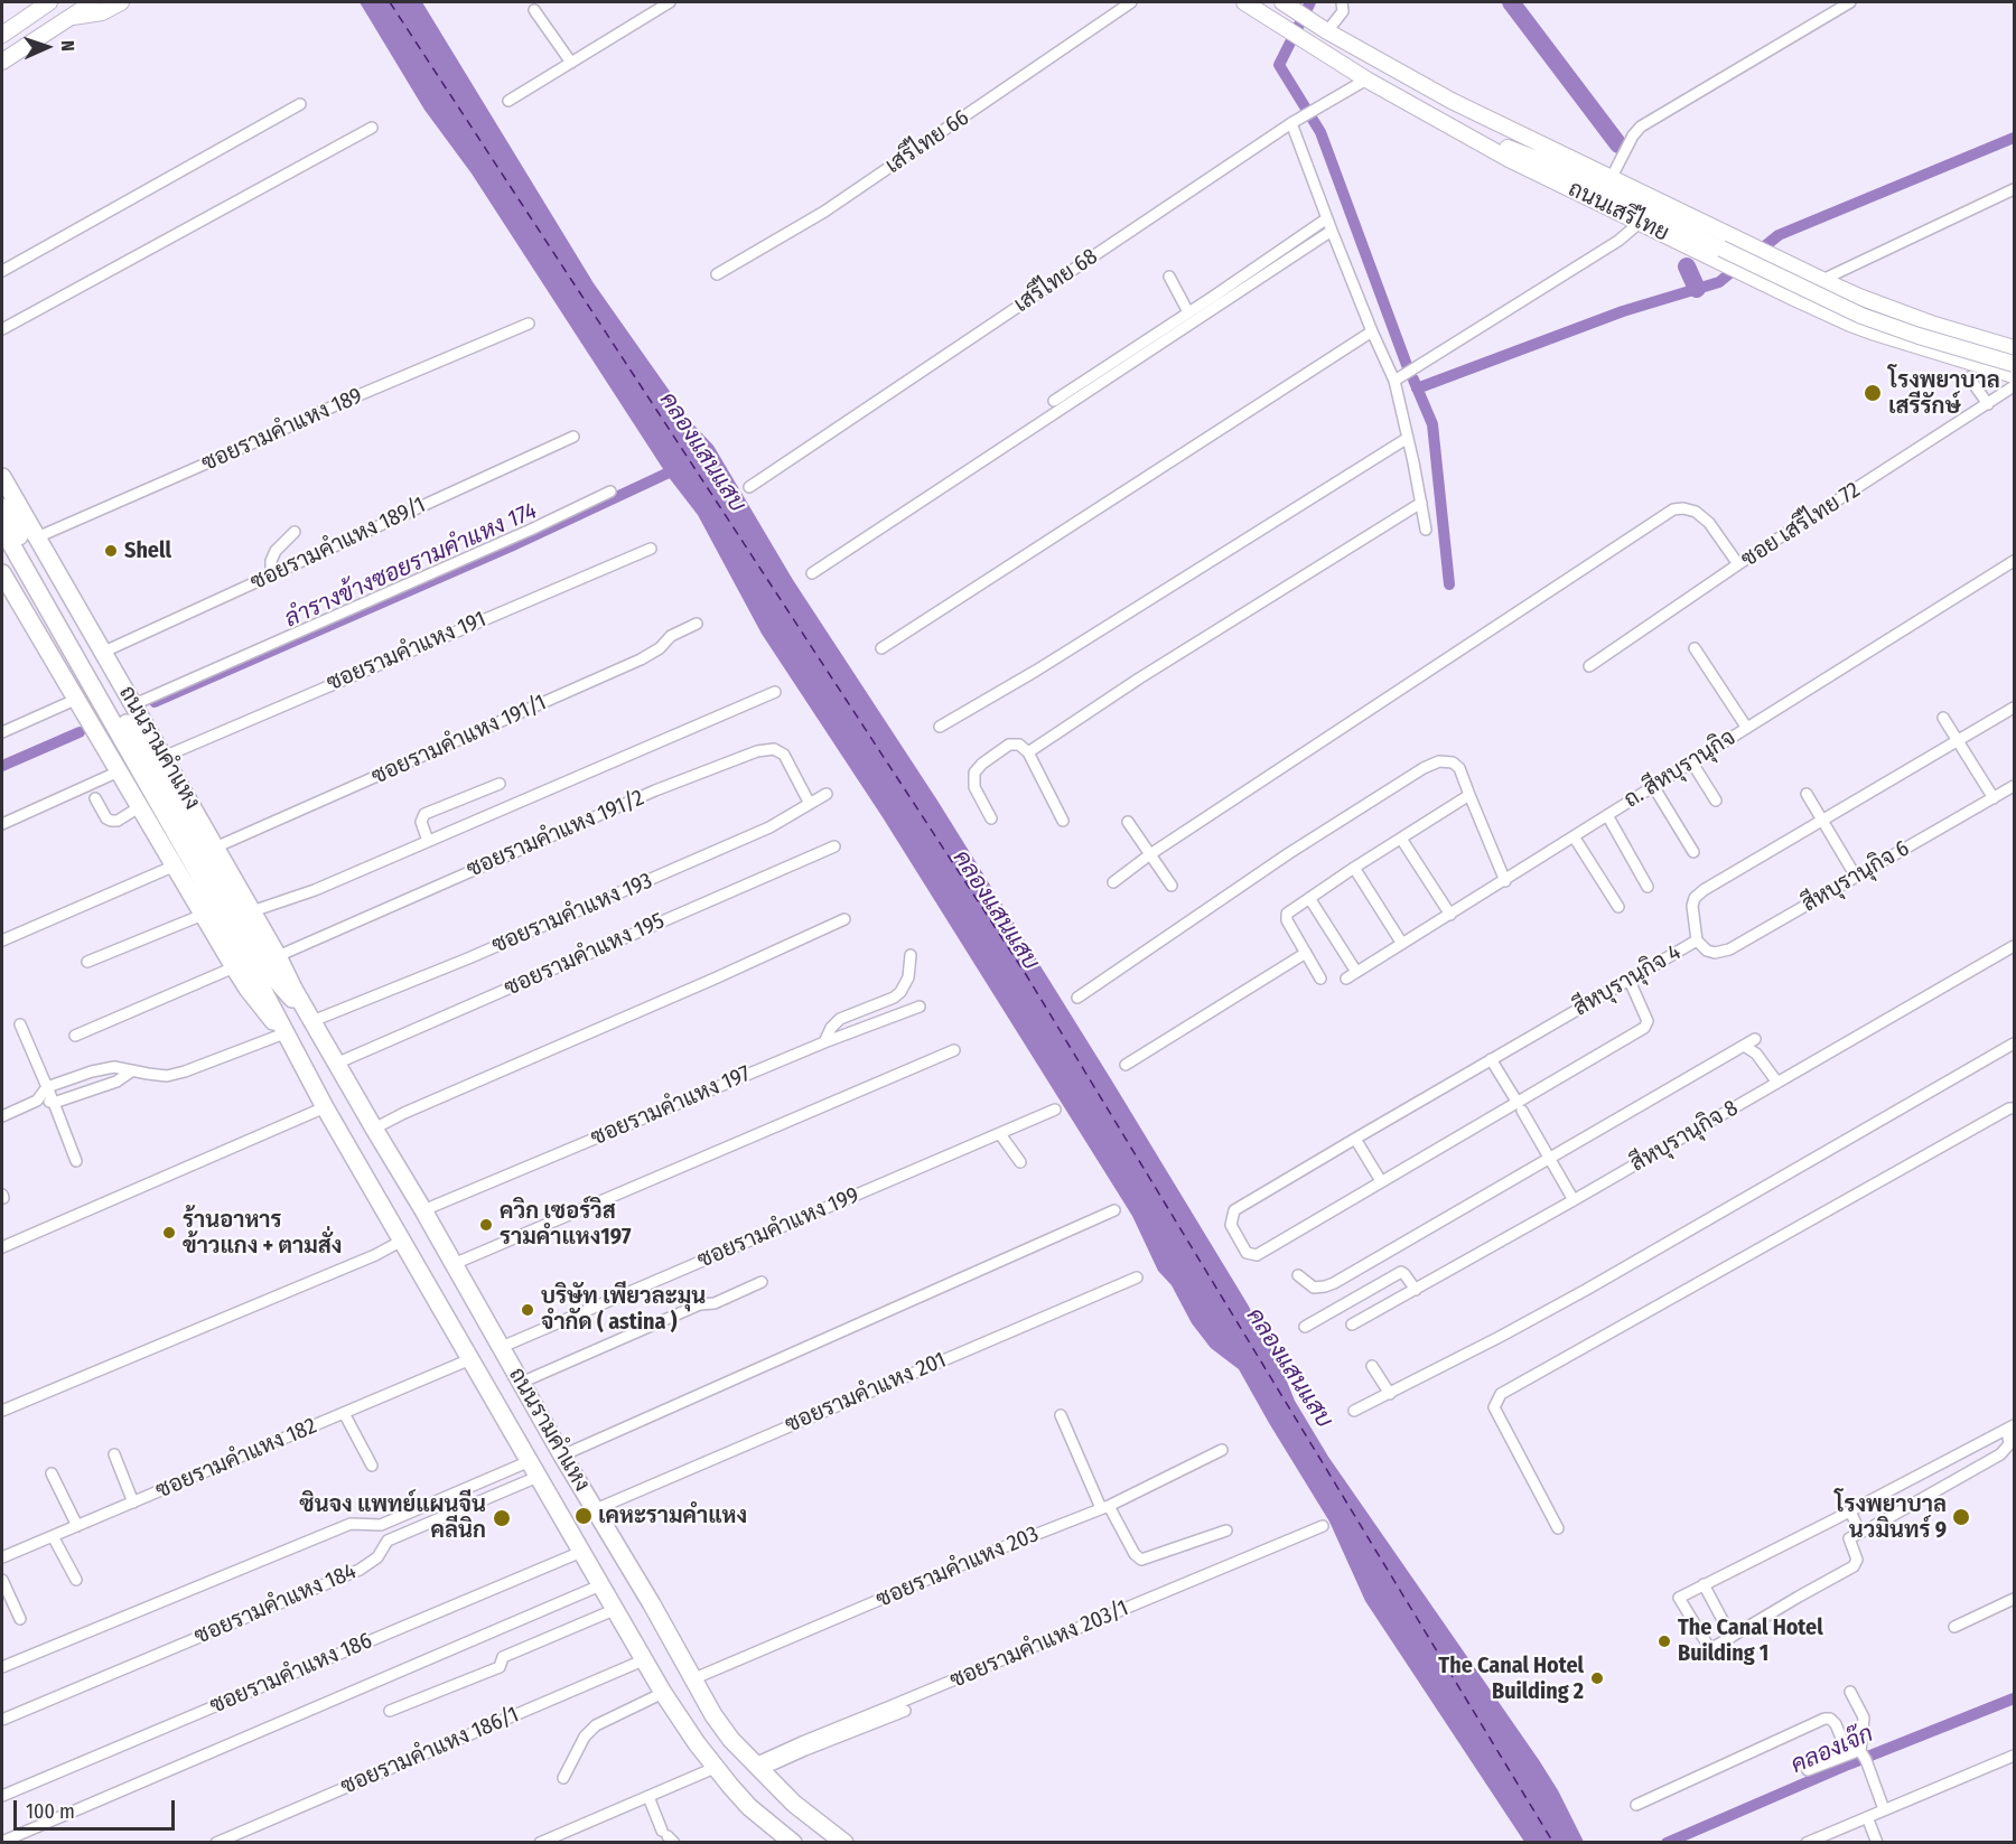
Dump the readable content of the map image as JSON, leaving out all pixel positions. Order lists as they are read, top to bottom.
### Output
{
  "streets": {
    "main road": ["ถนนเสรีไทย", "ถนนรามคำแหง"],
    "street": [
      "เสรีไทย 66",
      "เสรีไทย 68",
      "ซอยรามคำแหง 189",
      "ซอย เสรีไทย 72",
      "ซอยรามคำแหง 189/1",
      "ซอยรามคำแหง 191",
      "ซอยรามคำแหง 191/1",
      "ถ. สีหบุรานุกิจ",
      "ซอยรามคำแหง 191/2",
      "สีหบุรานุกิจ 6",
      "ซอยรามคำแหง 193",
      "ซอยรามคำแหง 195",
      "สีหบุรานุกิจ 4",
      "ซอยรามคำแหง 197",
      "สีหบุรานุกิจ 8",
      "ซอยรามคำแหง 199",
      "ซอยรามคำแหง 201",
      "ซอยรามคำแหง 182",
      "ซอยรามคำแหง 203",
      "ซอยรามคำแหง 184",
      "ซอยรามคำแหง 203/1",
      "ซอยรามคำแหง 186",
      "ซอยรามคำแหง 186/1"
    ]
  },
  "crossings": [
    ["ถนนเสรีไทย", "เสรีไทย 68"],
    ["ซอยรามคำแหง 189", "ถนนรามคำแหง"],
    ["ซอยรามคำแหง 189/1", "ถนนรามคำแหง"],
    ["ซอยรามคำแหง 191", "ถนนรามคำแหง"],
    ["ซอยรามคำแหง 191/1", "ถนนรามคำแหง"],
    ["ถนนรามคำแหง", "ซอยรามคำแหง 191/2"],
    ["ถนนรามคำแหง", "ซอยรามคำแหง 193"],
    ["ถนนรามคำแหง", "ซอยรามคำแหง 195"],
    ["ถนนรามคำแหง", "ซอยรามคำแหง 197"],
    ["ถนนรามคำแหง", "ซอยรามคำแหง 199"],
    ["ถนนรามคำแหง", "ซอยรามคำแหง 201"],
    ["ถนนรามคำแหง", "ซอยรามคำแหง 182"],
    ["ถนนรามคำแหง", "ซอยรามคำแหง 203"],
    ["ถนนรามคำแหง", "ซอยรามคำแหง 184"],
    ["ถนนรามคำแหง", "ซอยรามคำแหง 203/1"],
    ["ถนนรามคำแหง", "ซอยรามคำแหง 186"],
    ["ถนนรามคำแหง", "ซอยรามคำแหง 186/1"],
    ["ซอยรามคำแหง 191/2", "ซอยรามคำแหง 193"],
    ["สีหบุรานุกิจ 6", "สีหบุรานุกิจ 4"]
  ],
  "water": ["คลองแสนแสบ", "ลำรางข้างซอยรามคำแหง 174", "คลองเจ๊ก"],
  "places": [
    "โรงพยาบาล เสรีรักษ์",
    "Shell",
    "ควิก เซอร์วิส รามคำแหง197",
    "ร้านอาหาร ข้าวแกง + ตามสั่ง",
    "บริษัท เพียวละมุน จำกัด ( astina )",
    "เคหะรามคำแหง",
    "โรงพยาบาล นวมินทร์ 9",
    "ซินจง แพทย์แผนจีน คลีนิก",
    "The Canal Hotel Building 1",
    "The Canal Hotel Building 2"
  ],
  "scale_bar": "100 m",
  "north": "right"
}
